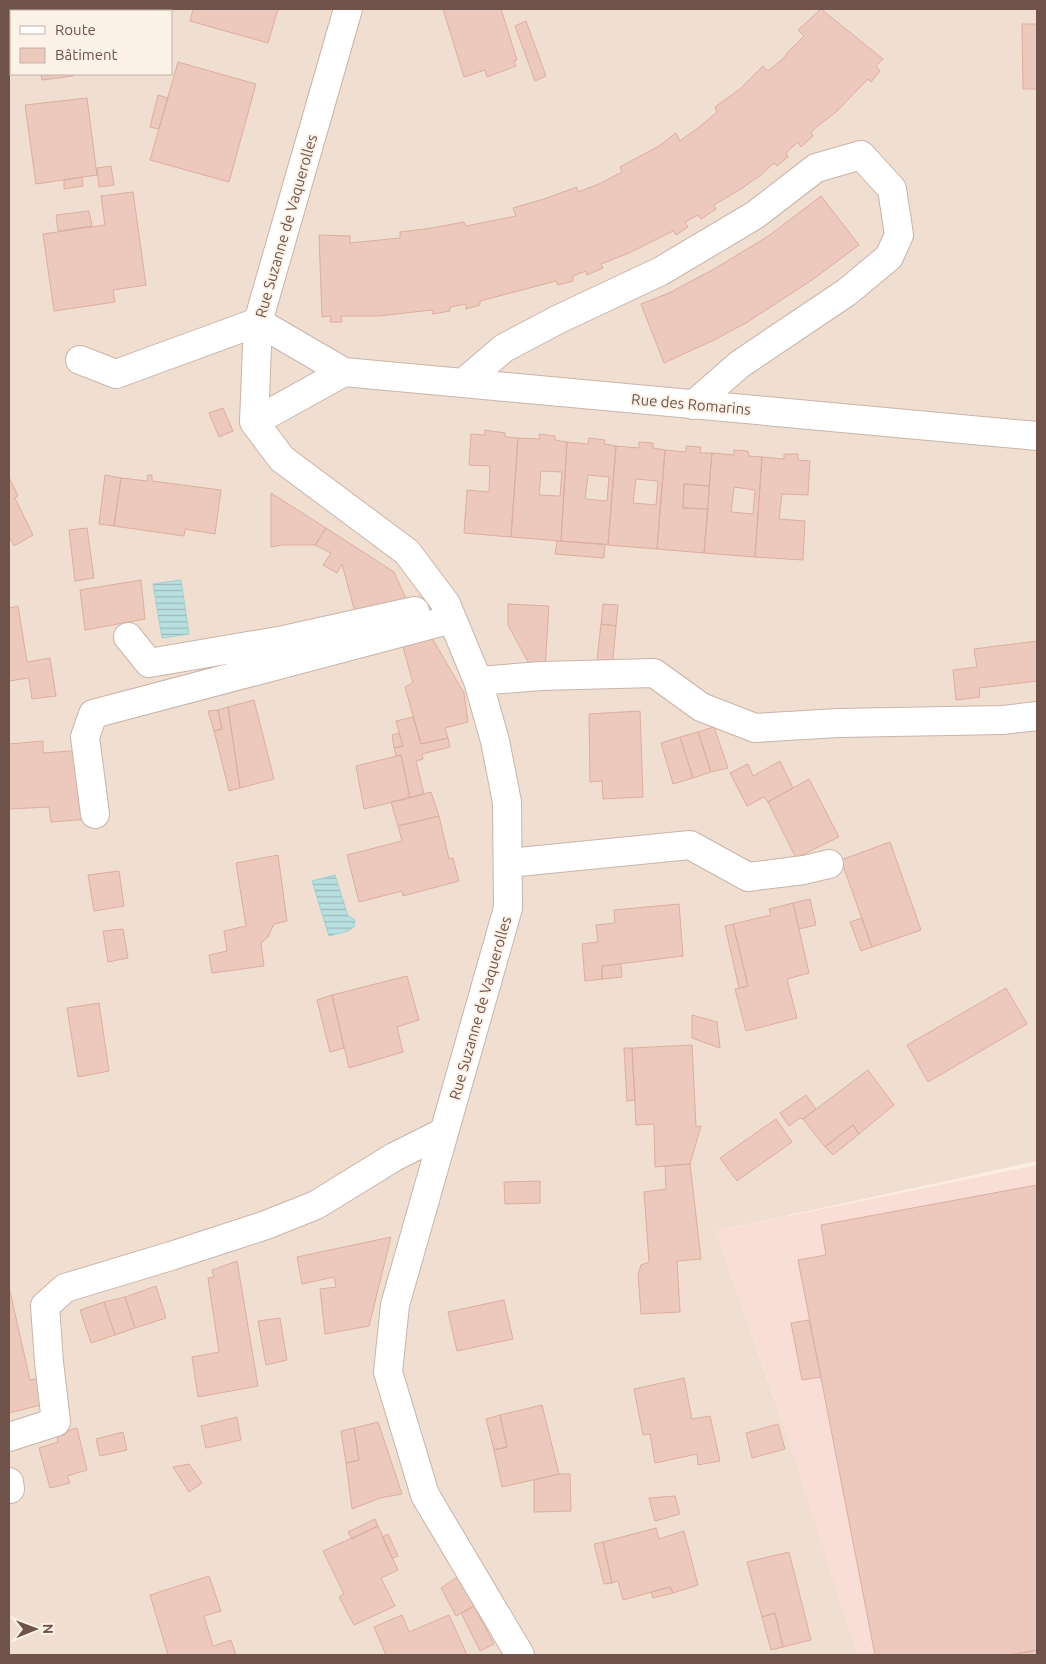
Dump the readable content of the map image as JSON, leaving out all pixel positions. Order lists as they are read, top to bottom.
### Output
{
  "streets": {
    "street": ["Rue Suzanne de Vaquerolles", "Rue des Romarins"]
  },
  "legend": ["Route", "Bâtiment"],
  "north": "right"
}
